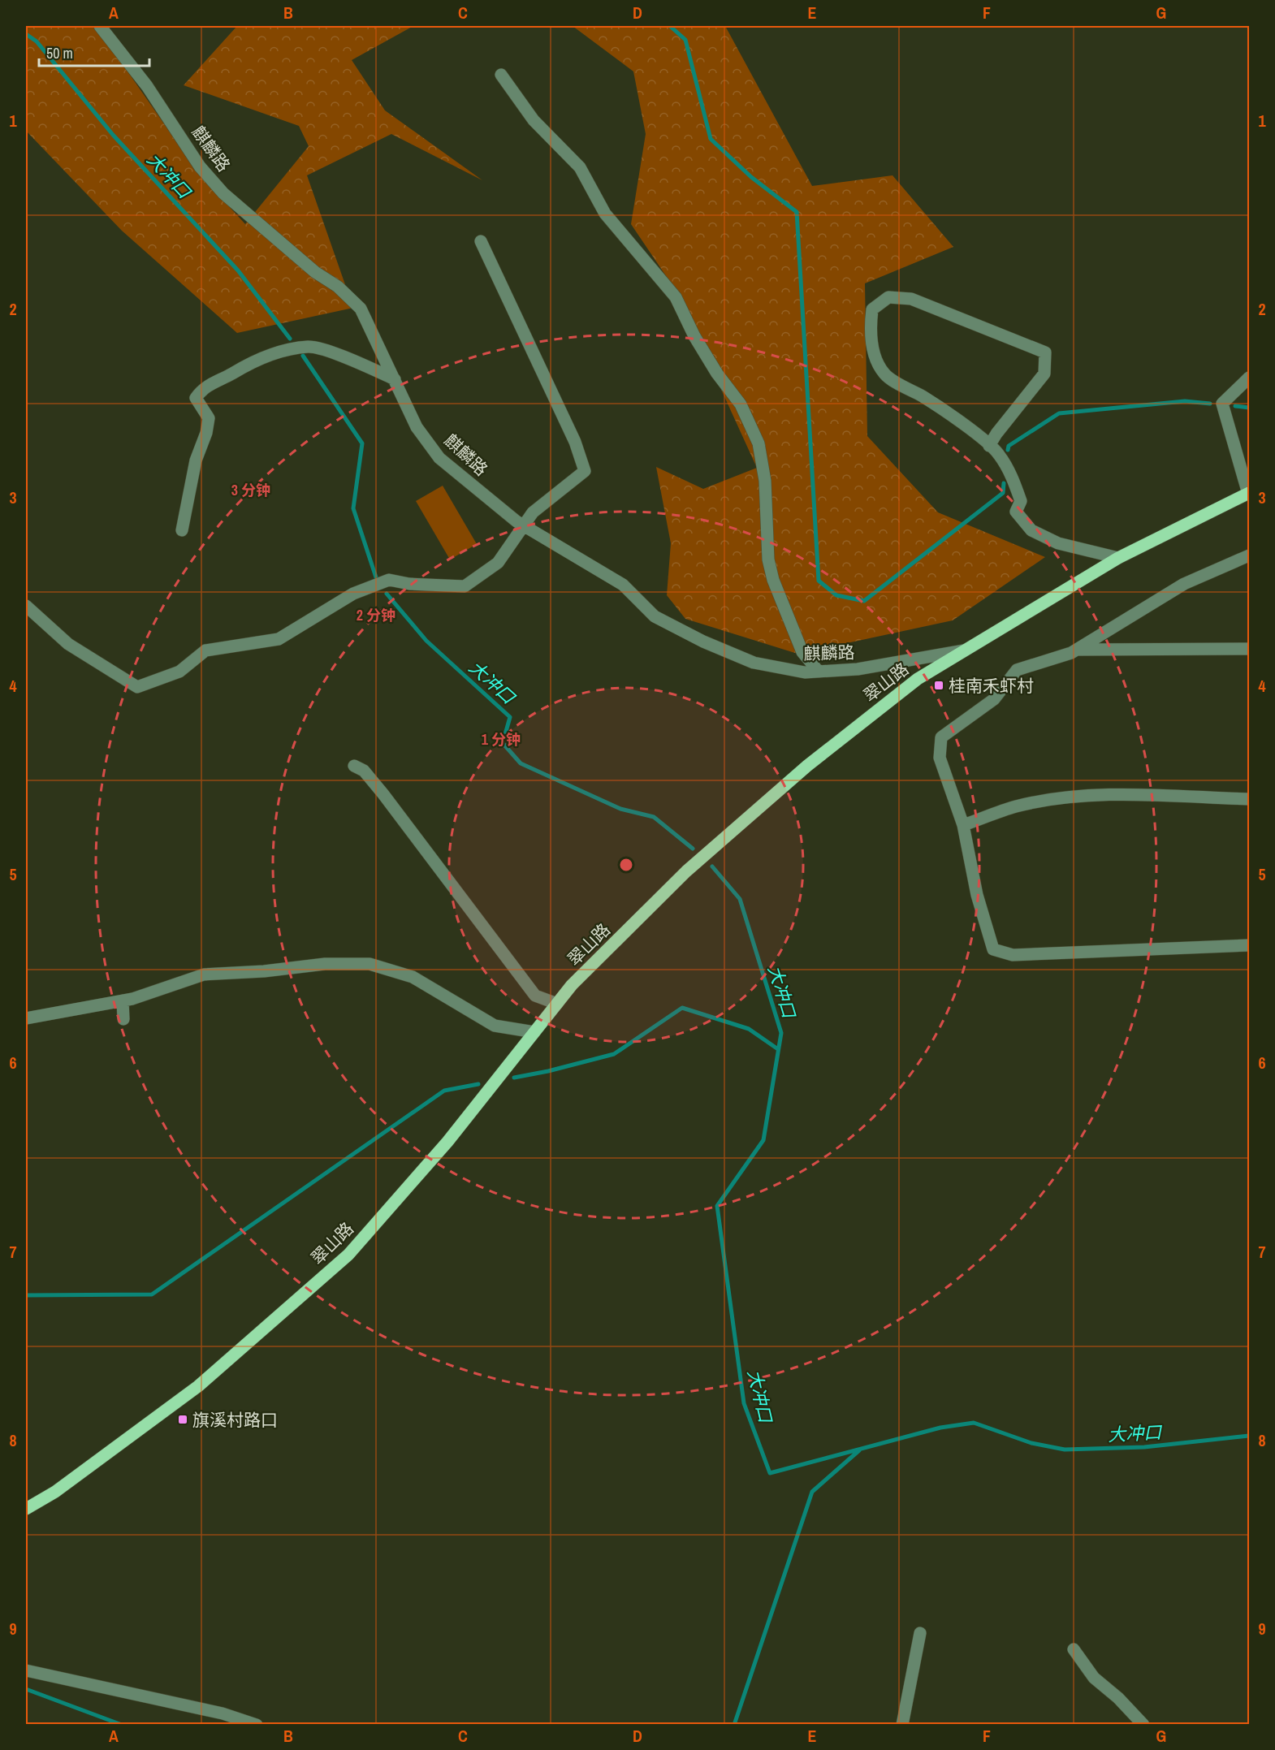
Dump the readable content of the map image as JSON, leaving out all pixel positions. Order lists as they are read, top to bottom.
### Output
{
  "streets": {
    "main road": ["翠山路"],
    "street": ["麒麟路"]
  },
  "crossings": [
    ["麒麟路", "翠山路"]
  ],
  "water": ["大冲口"],
  "places": {
    "transit": ["桂南禾虾村", "旗溪村路口"]
  },
  "scale_bar": "50 m",
  "grid": {
    "columns": [
      "A",
      "B",
      "C",
      "D",
      "E",
      "F",
      "G"
    ],
    "rows": [
      "1",
      "2",
      "3",
      "4",
      "5",
      "6",
      "7",
      "8",
      "9"
    ]
  },
  "rings": ["3 分钟", "2 分钟", "1 分钟"]
}
